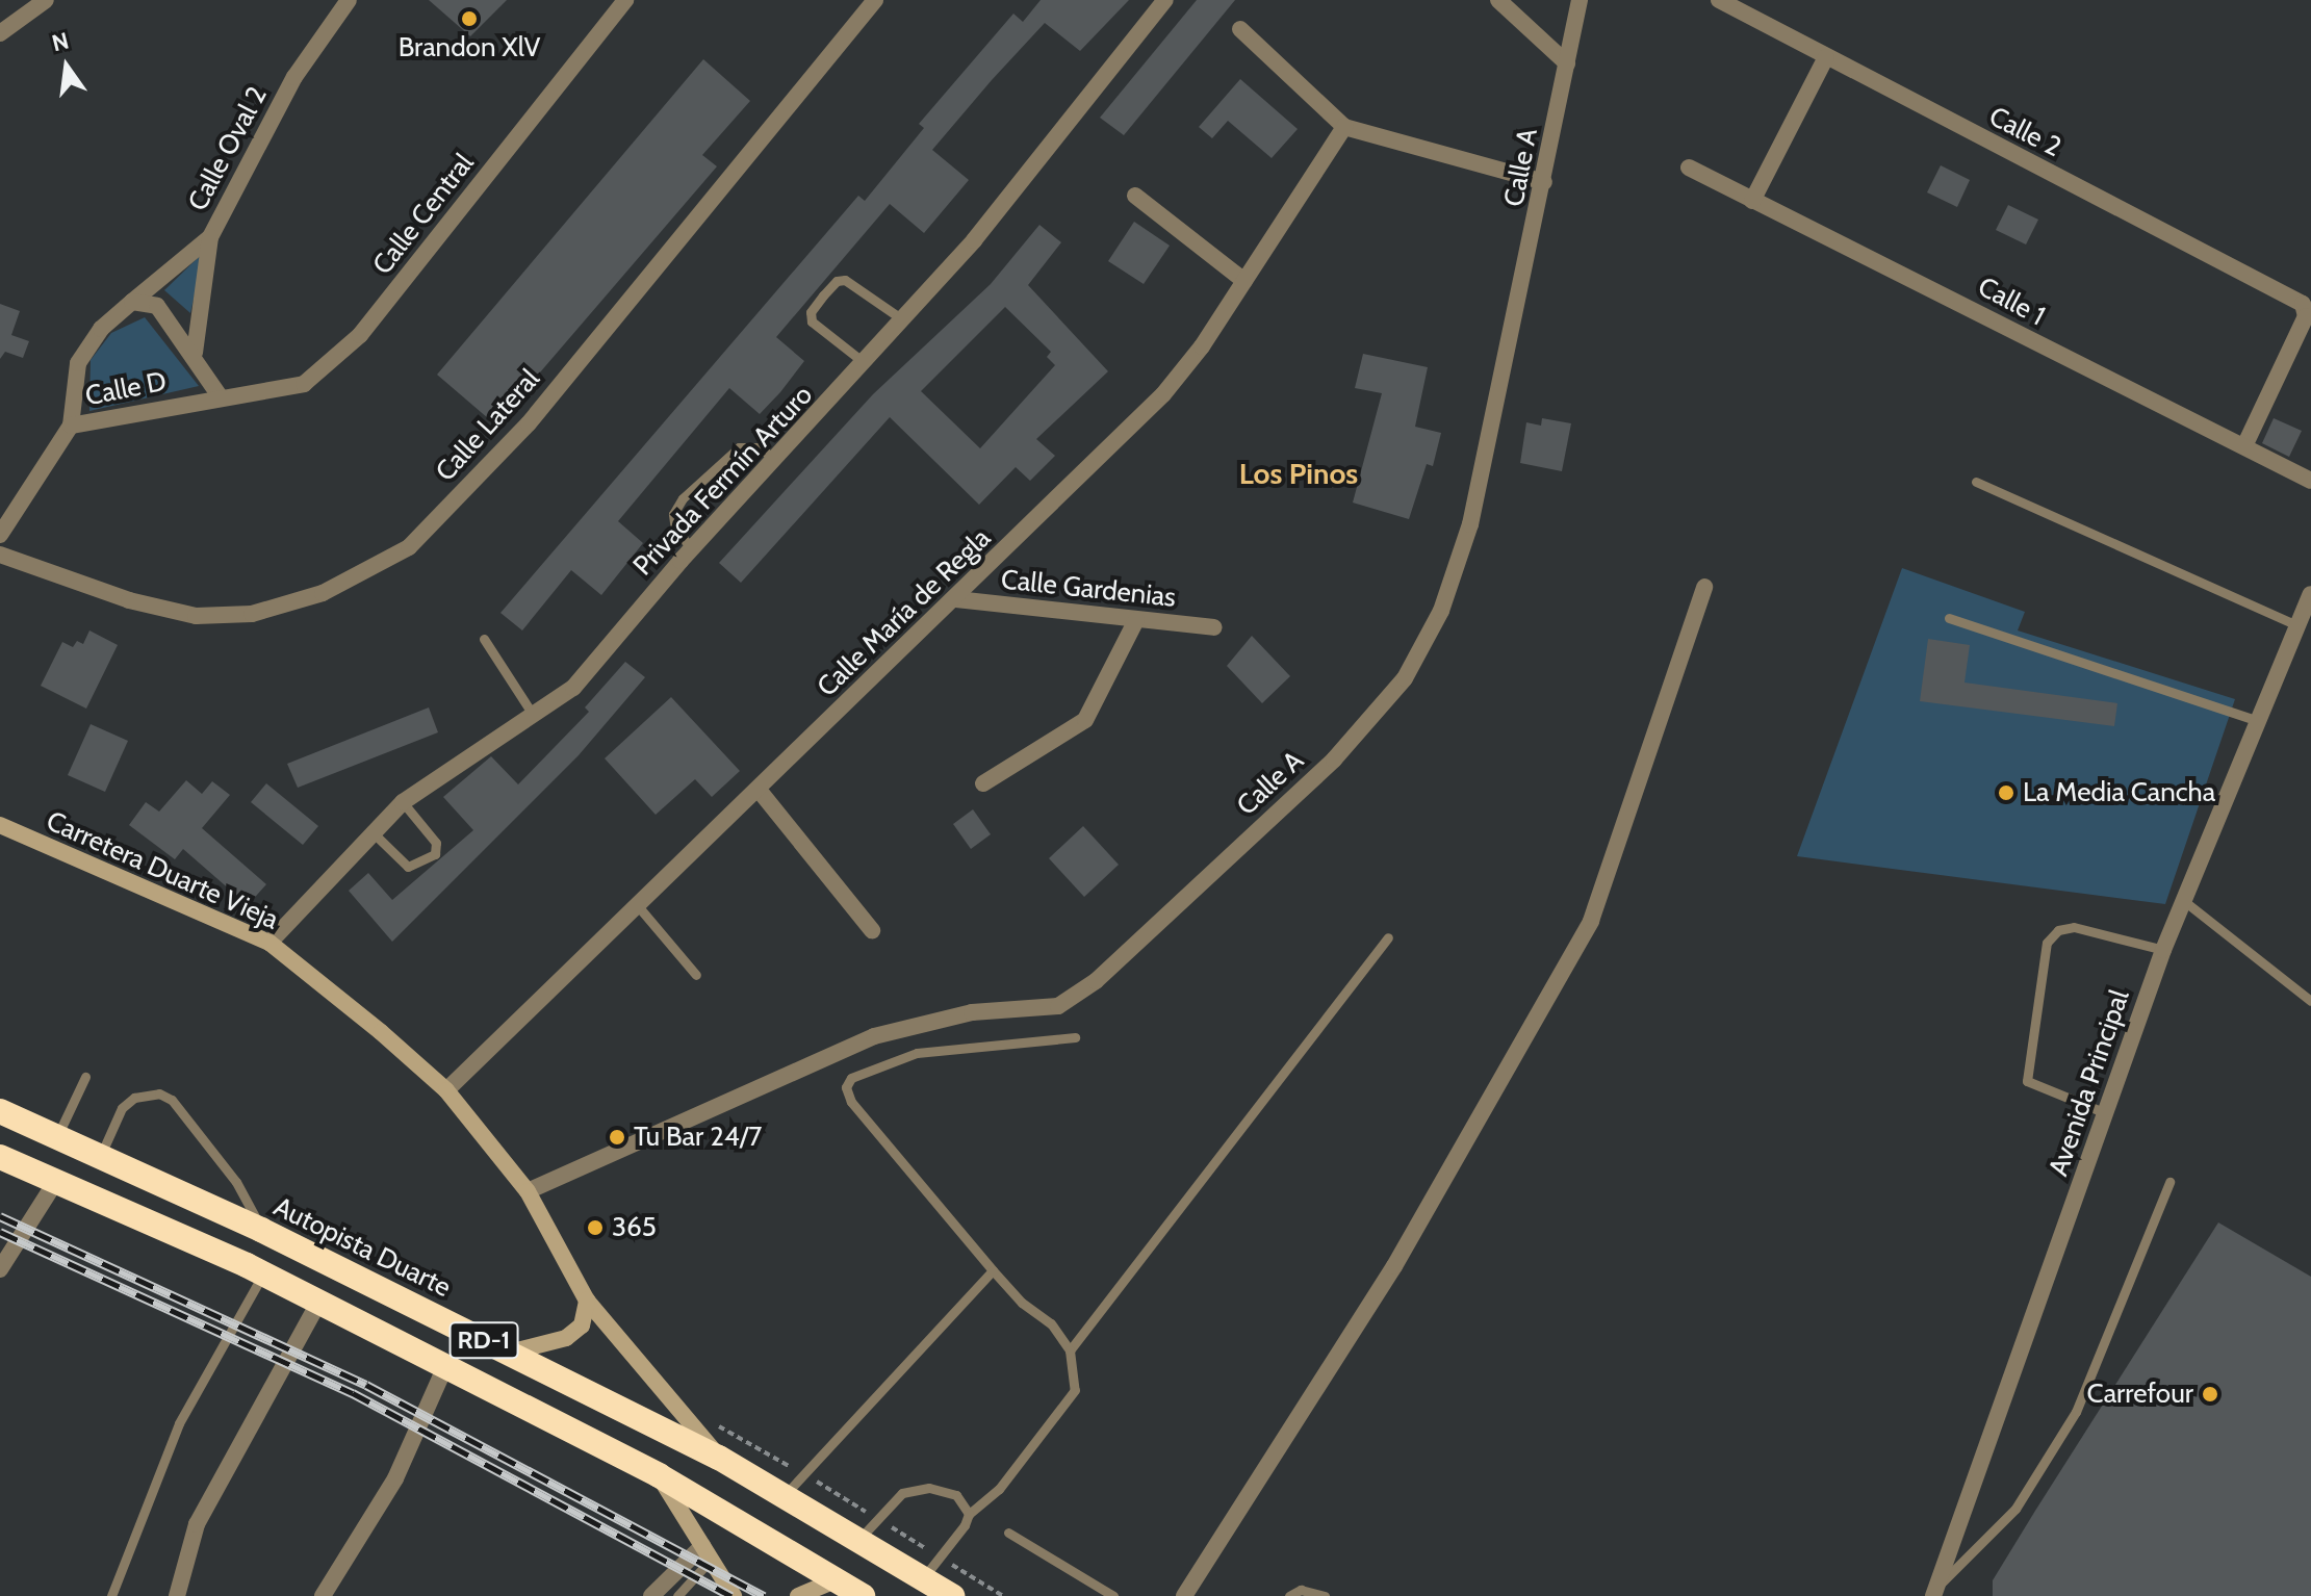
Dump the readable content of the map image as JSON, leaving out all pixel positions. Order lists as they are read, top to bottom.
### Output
{
  "streets": {
    "highway": ["Autopista Duarte", "RD-1"],
    "main road": ["Carretera Duarte Vieja"],
    "street": [
      "Calle 2",
      "Calle Oval 2",
      "Calle A",
      "Calle Central",
      "Calle 1",
      "Calle D",
      "Calle Lateral",
      "Privada Fermín Arturo",
      "Calle Gardenias",
      "Calle María de Regla",
      "Avenida Principal"
    ]
  },
  "crossings": [
    ["Calle 2", "Calle 1"],
    ["Calle Oval 2", "Calle D"],
    ["Calle A", "Carretera Duarte Vieja"],
    ["Calle Central", "Calle D"],
    ["Privada Fermín Arturo", "Carretera Duarte Vieja"],
    ["Calle Gardenias", "Calle María de Regla"],
    ["Calle María de Regla", "Carretera Duarte Vieja"],
    ["Carretera Duarte Vieja", "Autopista Duarte"]
  ],
  "districts": ["Los Pinos"],
  "places": [
    "Brandon XlV",
    "La Media Cancha",
    "Tu Bar 24/7",
    "365",
    "Carrefour"
  ],
  "north": "top"
}
